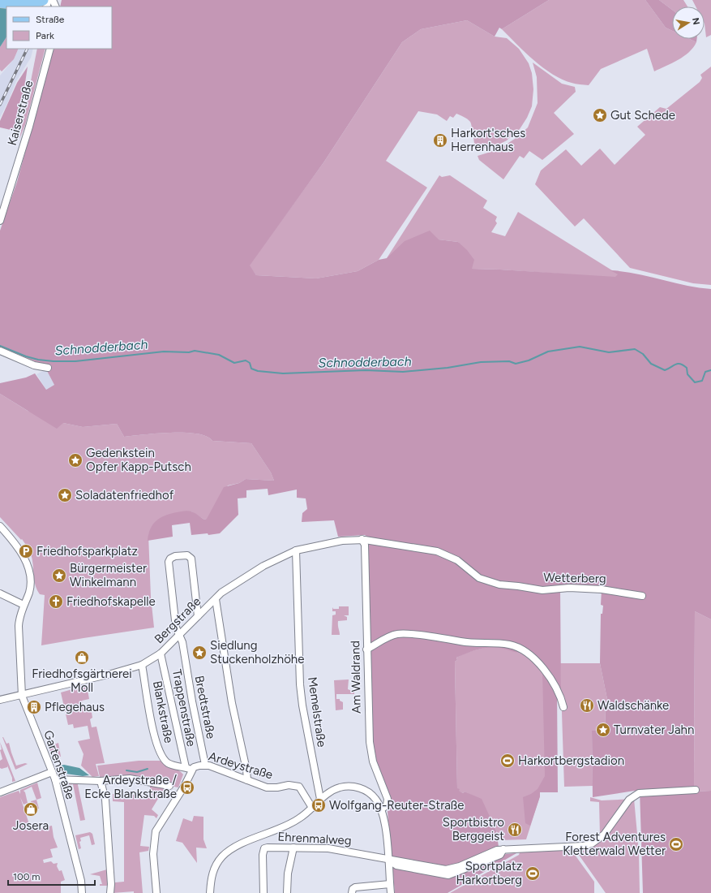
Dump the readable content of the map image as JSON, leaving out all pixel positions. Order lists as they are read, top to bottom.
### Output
{
  "streets": {
    "street": [
      "Kaiserstraße",
      "Wetterberg",
      "Bergstraße",
      "Am Waldrand",
      "Bredtstraße",
      "Trappenstraße",
      "Blankstraße",
      "Memelstraße",
      "Gartenstraße",
      "Ardeystraße",
      "Ehrenmalweg"
    ]
  },
  "crossings": [
    ["Wetterberg", "Bergstraße"],
    ["Wetterberg", "Am Waldrand"],
    ["Bergstraße", "Am Waldrand"],
    ["Bergstraße", "Bredtstraße"],
    ["Bergstraße", "Trappenstraße"],
    ["Bergstraße", "Blankstraße"],
    ["Bergstraße", "Memelstraße"],
    ["Bergstraße", "Gartenstraße"],
    ["Bredtstraße", "Ardeystraße"],
    ["Trappenstraße", "Blankstraße"],
    ["Trappenstraße", "Ardeystraße"],
    ["Blankstraße", "Ardeystraße"]
  ],
  "water": ["Schnodderbach"],
  "places": {
    "place": [
      "Gut Schede",
      "Gedenkstein Opfer Kapp-Putsch",
      "Soladatenfriedhof",
      "Bürgermeister Winkelmann",
      "Siedlung Stuckenholzhöhe",
      "Turnvater Jahn"
    ],
    "building": ["Harkort'sches Herrenhaus", "Pflegehaus"],
    "parking": ["Friedhofsparkplatz"],
    "church": ["Friedhofskapelle"],
    "shop": ["Friedhofsgärtnerei Moll", "Josera"],
    "restaurant": ["Waldschänke", "Sportbistro Berggeist"],
    "sports": ["Harkortbergstadion", "Forest Adventures Kletterwald Wetter", "Sportplatz Harkortberg"],
    "bus stop": ["Ardeystraße / Ecke Blankstraße", "Wolfgang-Reuter-Straße"]
  },
  "legend": ["Straße", "Park"],
  "scale_bar": "100 m",
  "north": "right"
}
